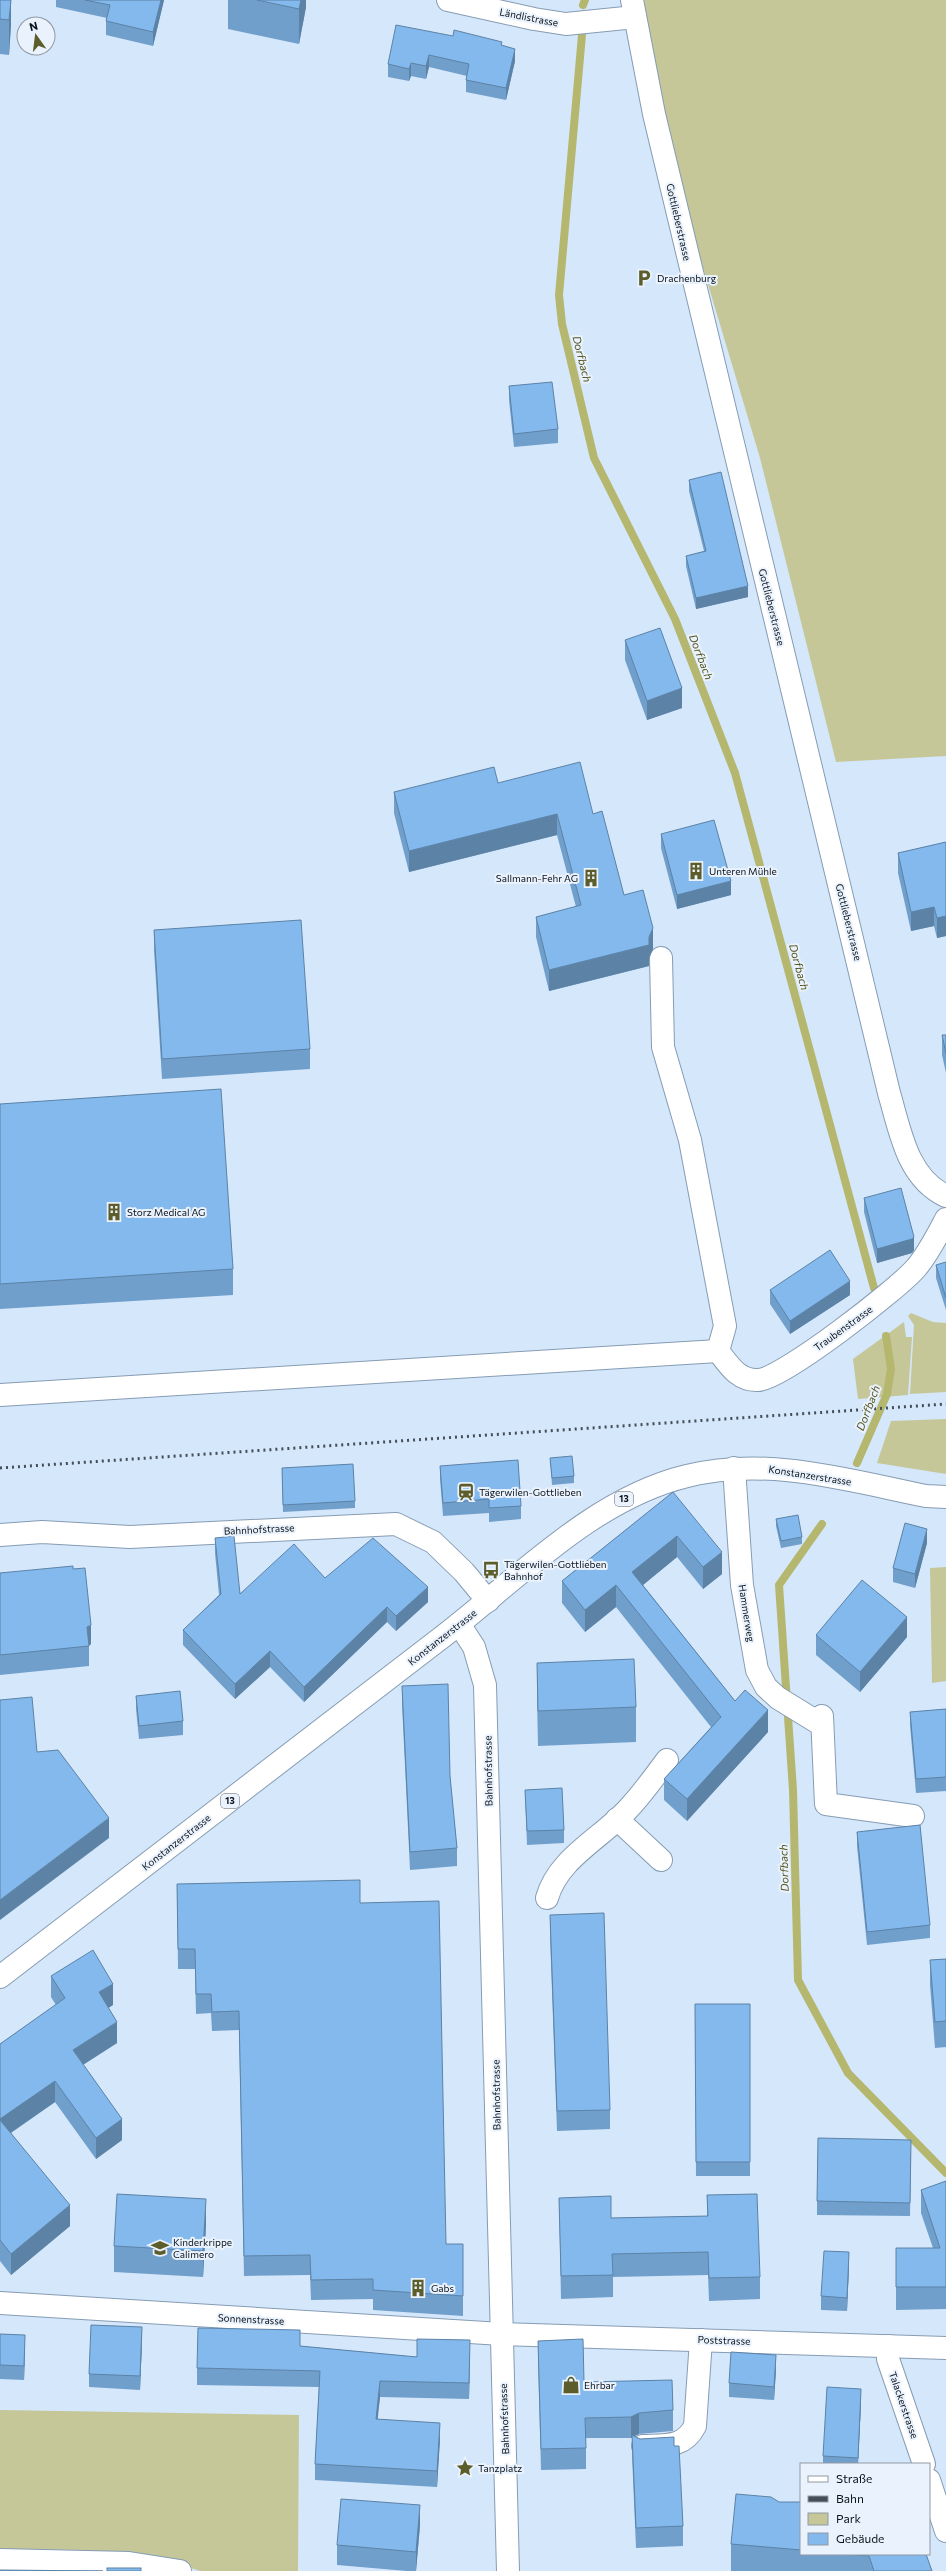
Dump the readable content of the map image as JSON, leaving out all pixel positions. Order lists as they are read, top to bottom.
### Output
{
  "streets": {
    "street": [
      "Ländlistrasse",
      "Gottlieberstrasse",
      "Traubenstrasse",
      "Konstanzerstrasse",
      "13",
      "Bahnhofstrasse",
      "Hammerweg",
      "Sonnenstrasse",
      "Poststrasse",
      "Talackerstrasse"
    ]
  },
  "crossings": [
    ["Ländlistrasse", "Gottlieberstrasse"],
    ["Konstanzerstrasse", "Bahnhofstrasse"],
    ["Konstanzerstrasse", "Hammerweg"],
    ["Bahnhofstrasse", "Sonnenstrasse"],
    ["Bahnhofstrasse", "Poststrasse"],
    ["Sonnenstrasse", "Poststrasse"],
    ["Poststrasse", "Talackerstrasse"]
  ],
  "water": ["Dorfbach"],
  "places": {
    "parking": ["Drachenburg"],
    "building": [
      "Unteren Mühle",
      "Sallmann-Fehr AG",
      "Storz Medical AG",
      "Gabs"
    ],
    "station": ["Tägerwilen-Gottlieben"],
    "bus stop": ["Tägerwilen-Gottlieben Bahnhof"],
    "school or university": ["Kinderkrippe Calimero"],
    "shop": ["Ehrbar"],
    "place": ["Tanzplatz"]
  },
  "legend": [
    "Straße",
    "Bahn",
    "Park",
    "Gebäude"
  ],
  "north": "top"
}
